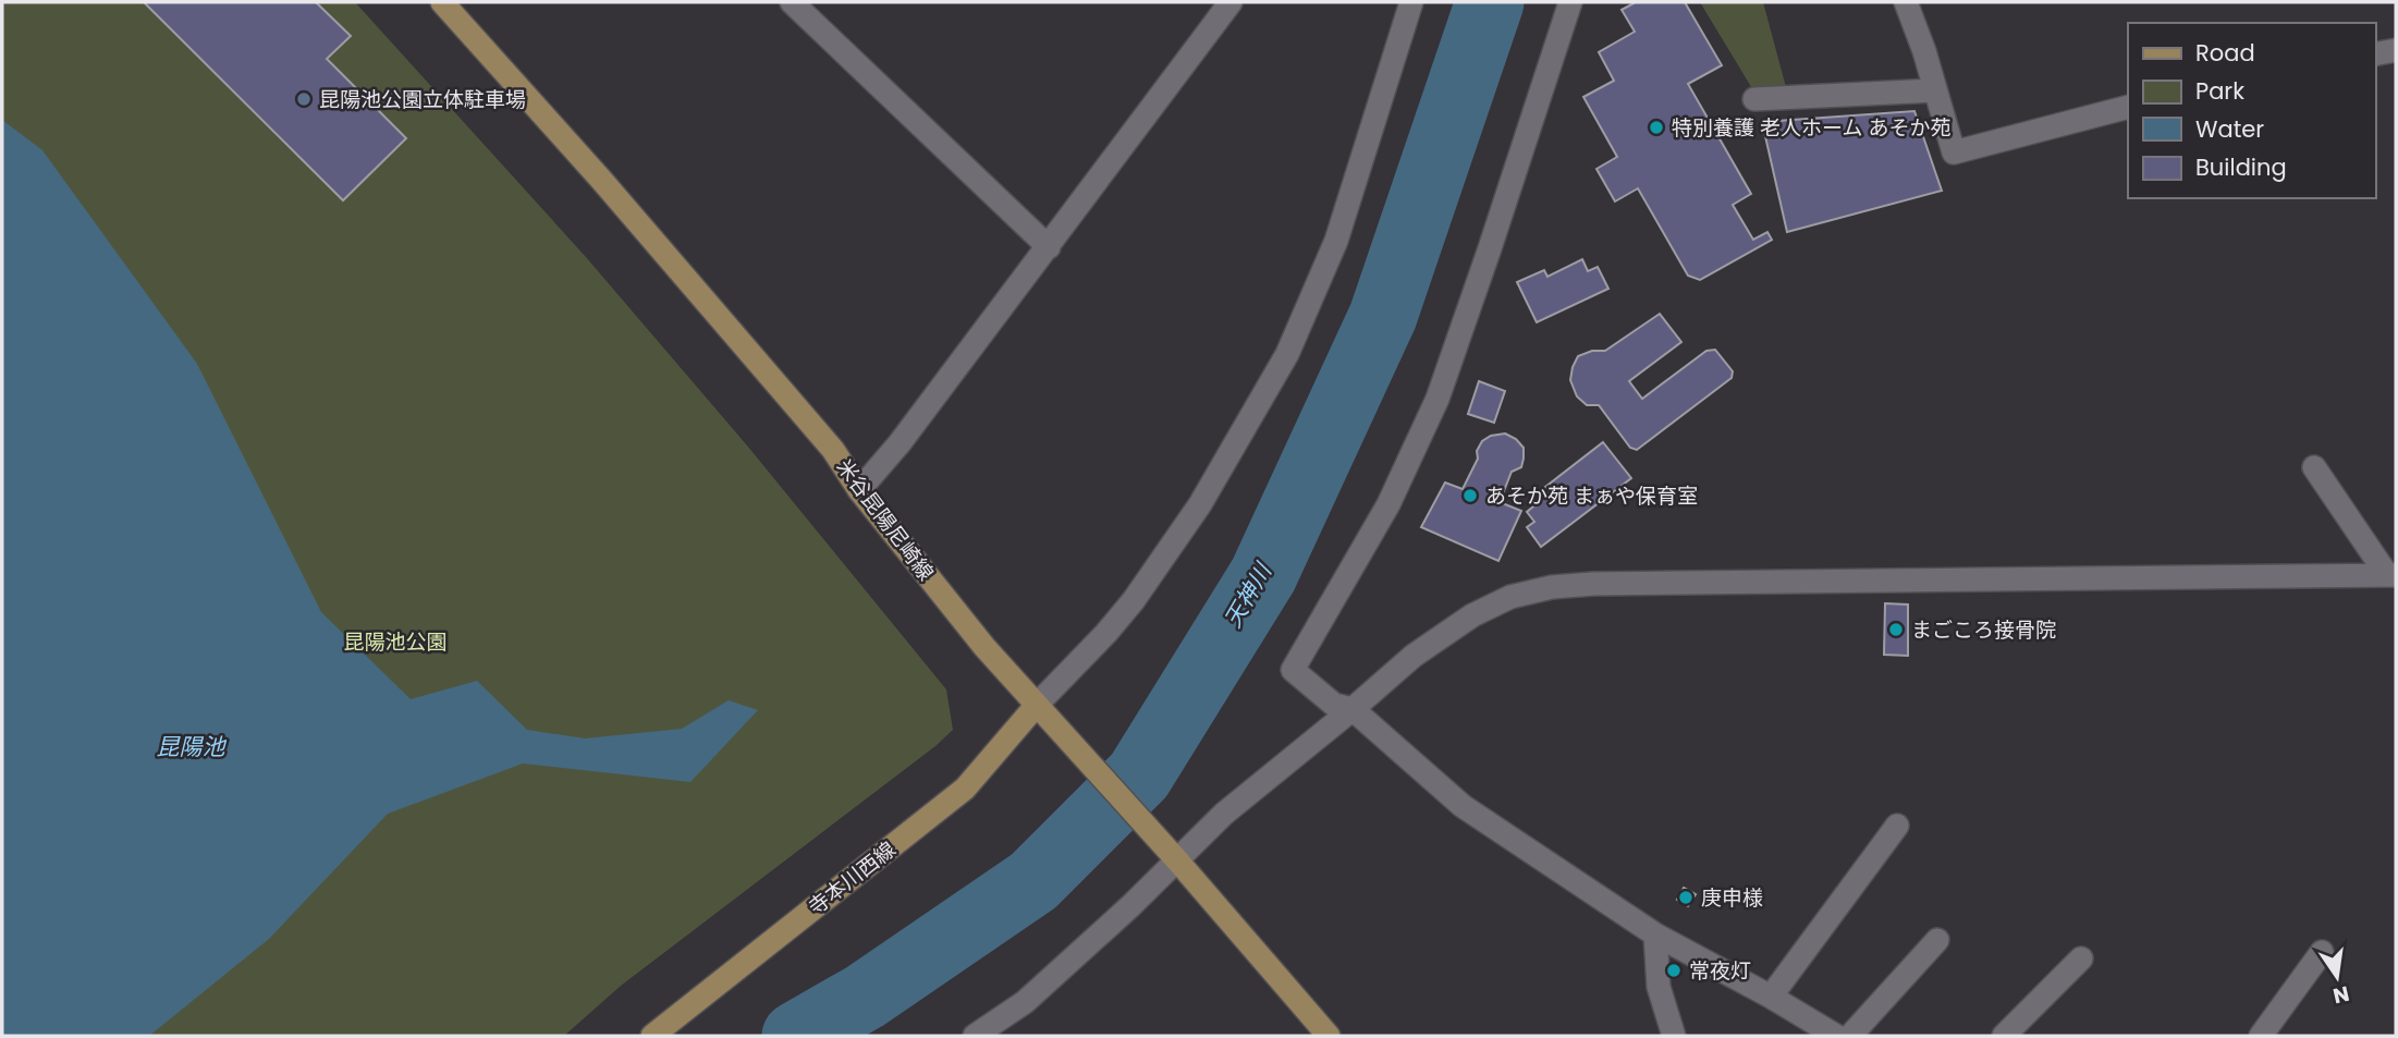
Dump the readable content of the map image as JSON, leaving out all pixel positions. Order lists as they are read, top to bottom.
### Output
{
  "streets": {
    "main road": ["米谷昆陽尼崎線", "寺本川西線"]
  },
  "crossings": [
    ["米谷昆陽尼崎線", "寺本川西線"]
  ],
  "water": ["天神川", "昆陽池"],
  "parks": ["昆陽池公園"],
  "places": [
    "昆陽池公園立体駐車場",
    "特別養護 老人ホーム あそか苑",
    "あそか苑 まぁや保育室",
    "まごころ接骨院",
    "庚申様",
    "常夜灯"
  ],
  "legend": [
    "Road",
    "Park",
    "Water",
    "Building"
  ],
  "north": "bottom"
}
